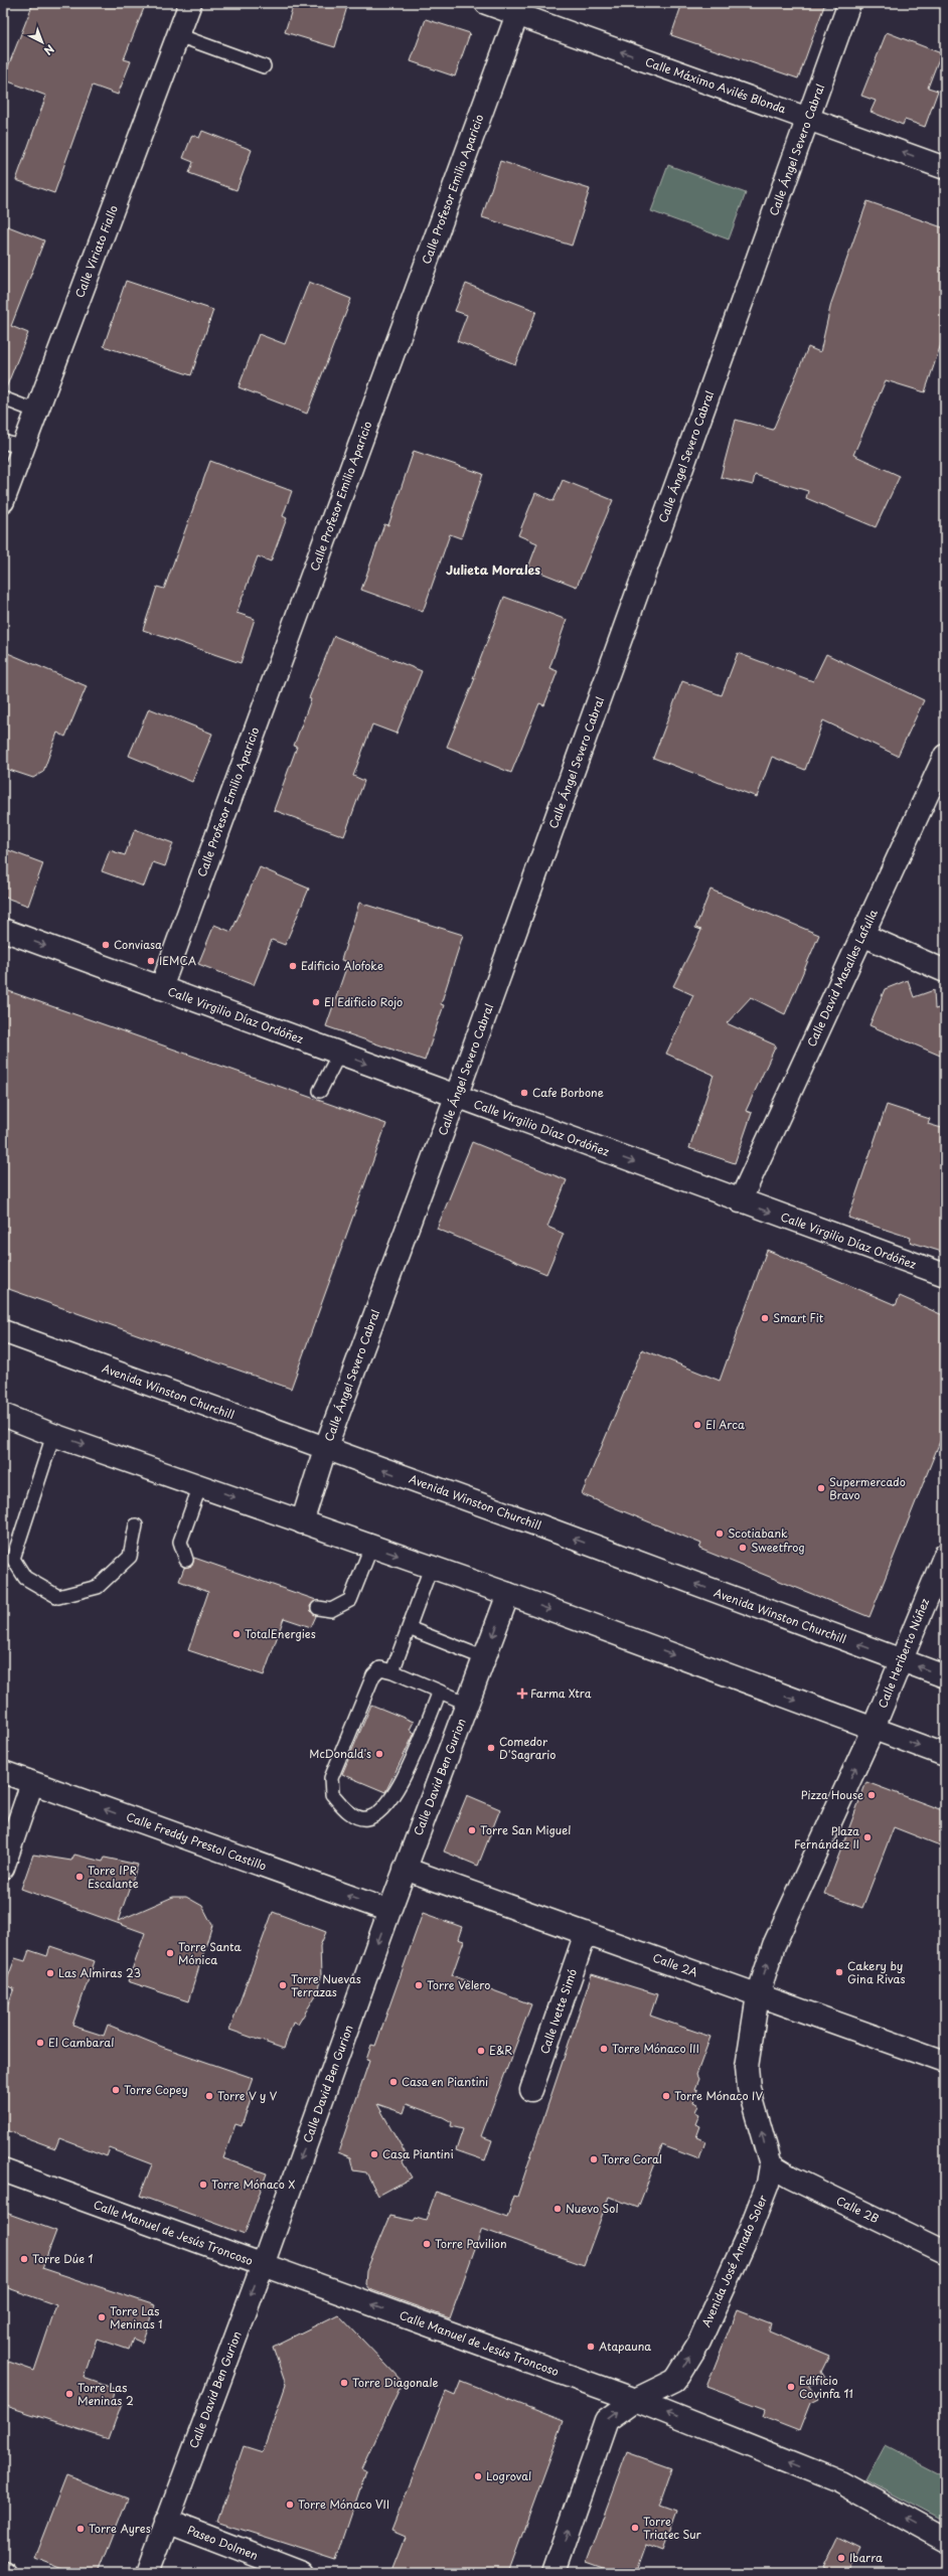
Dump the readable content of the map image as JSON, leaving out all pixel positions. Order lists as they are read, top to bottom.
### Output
{
  "streets": {
    "street": [
      "Calle Máximo Avilés Blonda",
      "Calle Ángel Severo Cabral",
      "Calle Profesor Emilio Aparicio",
      "Calle Viriato Fiallo",
      "Calle David Masalles Lafulla",
      "Calle Virgilio Díaz Ordóñez",
      "Avenida Winston Churchill",
      "Calle Heriberto Núñez",
      "Calle David Ben Gurion",
      "Calle Freddy Prestol Castillo",
      "Calle 2A",
      "Calle Ivette Simó",
      "Calle 2B",
      "Calle Manuel de Jesús Troncoso",
      "Avenida José Amado Soler",
      "Paseo Dolmen"
    ]
  },
  "crossings": [
    ["Calle Máximo Avilés Blonda", "Calle Ángel Severo Cabral"],
    ["Calle Máximo Avilés Blonda", "Calle Profesor Emilio Aparicio"],
    ["Calle Ángel Severo Cabral", "Calle Virgilio Díaz Ordóñez"],
    ["Calle Ángel Severo Cabral", "Avenida Winston Churchill"],
    ["Calle Profesor Emilio Aparicio", "Calle Virgilio Díaz Ordóñez"],
    ["Calle David Masalles Lafulla", "Calle Virgilio Díaz Ordóñez"],
    ["Avenida Winston Churchill", "Calle Heriberto Núñez"],
    ["Calle Heriberto Núñez", "Avenida José Amado Soler"],
    ["Calle David Ben Gurion", "Calle Freddy Prestol Castillo"],
    ["Calle David Ben Gurion", "Calle 2A"],
    ["Calle David Ben Gurion", "Calle Manuel de Jesús Troncoso"],
    ["Calle David Ben Gurion", "Paseo Dolmen"],
    ["Calle 2A", "Calle Ivette Simó"],
    ["Calle 2A", "Avenida José Amado Soler"],
    ["Calle 2B", "Avenida José Amado Soler"],
    ["Calle Manuel de Jesús Troncoso", "Avenida José Amado Soler"]
  ],
  "one_way": [
    "Calle Máximo Avilés Blonda",
    "Calle Virgilio Díaz Ordóñez",
    "Calle David Ben Gurion",
    "Calle Freddy Prestol Castillo",
    "Calle Manuel de Jesús Troncoso",
    "Avenida José Amado Soler"
  ],
  "districts": ["Julieta Morales"],
  "places": {
    "other": [
      "Conviasa",
      "IEMCA",
      "Edificio Alofoke",
      "El Edificio Rojo",
      "Cafe Borbone",
      "Smart Fit",
      "El Arca",
      "Supermercado Bravo",
      "Scotiabank",
      "Sweetfrog",
      "TotalEnergies",
      "Comedor D'Sagrario",
      "McDonald's",
      "Pizza House",
      "Torre San Miguel",
      "Plaza Fernández II",
      "Torre IPR Escalante",
      "Torre Santa Mónica",
      "Cakery by Gina Rivas",
      "Las Almiras 23",
      "Torre Nuevas Terrazas",
      "Torre Velero",
      "El Cambaral",
      "Torre Mónaco III",
      "E&R",
      "Casa en Piantini",
      "Torre Copey",
      "Torre V y V",
      "Torre Mónaco IV",
      "Casa Piantini",
      "Torre Coral",
      "Torre Mónaco X",
      "Nuevo Sol",
      "Torre Pavilion",
      "Torre Dúe 1",
      "Torre Las Meninas 1",
      "Atapauna",
      "Torre Diagonale",
      "Edificio Covinfa 11",
      "Torre Las Meninas 2",
      "Logroval",
      "Torre Mónaco VII",
      "Torre Triatec Sur",
      "Torre Ayres",
      "Ibarra"
    ],
    "health": ["Farma Xtra"]
  },
  "north": "bottom right"
}
